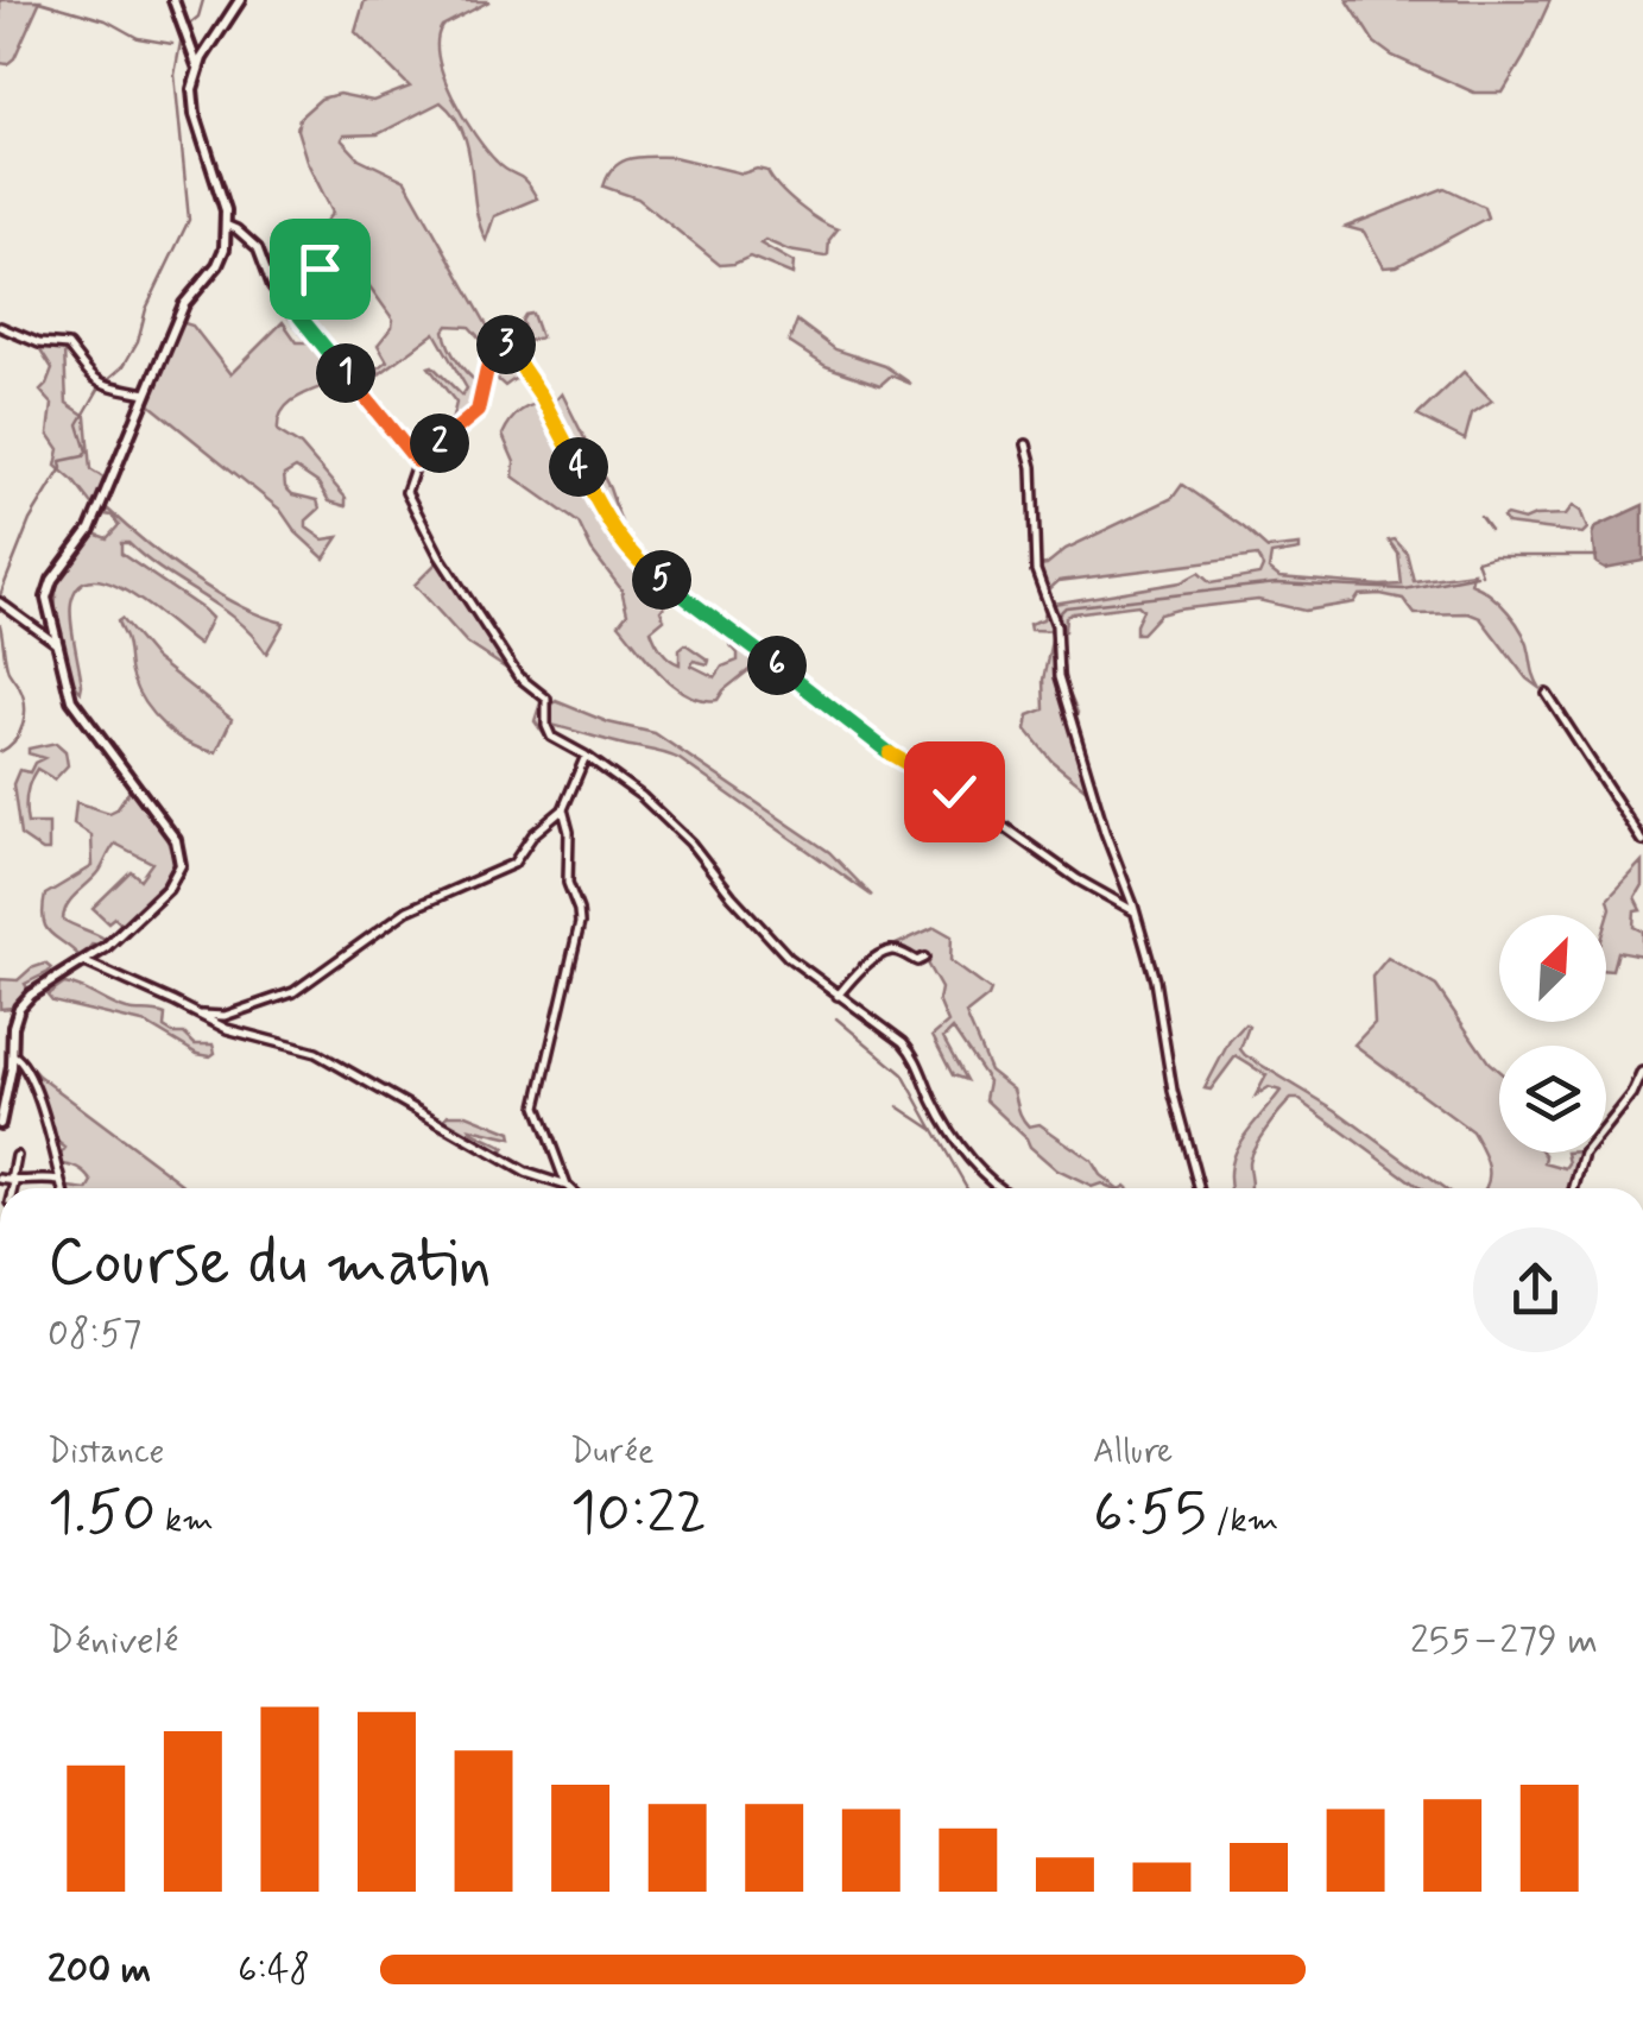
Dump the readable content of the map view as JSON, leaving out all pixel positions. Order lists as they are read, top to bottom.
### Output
{
  "north": "top right",
  "page": {
    "pins": [
      "3",
      "1",
      "2",
      "4",
      "5",
      "6"
    ],
    "heading": ["Course du matin", "08:57"],
    "stats": [
      ["Distance", "1.50 km"],
      ["Durée", "10:22"],
      ["Allure", "6:55 /km"]
    ],
    "chart": ["Dénivelé", "255–279 m"],
    "list": [
      {
        "name": "200 m",
        "note": "6:48"
      }
    ]
  }
}
